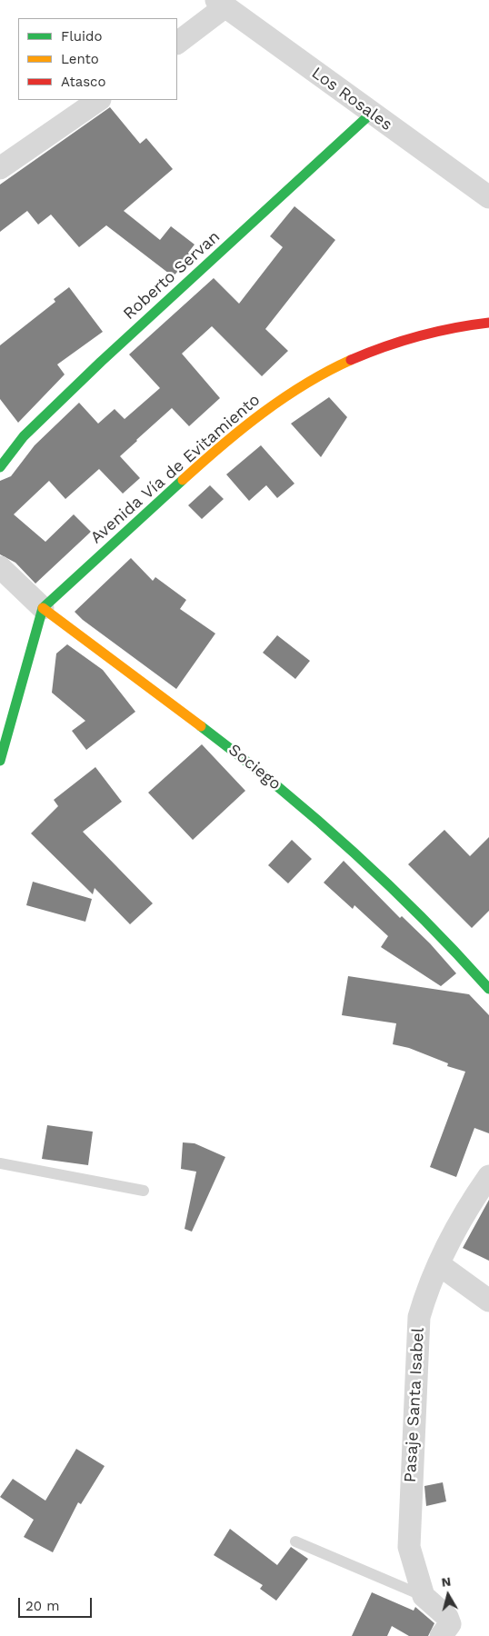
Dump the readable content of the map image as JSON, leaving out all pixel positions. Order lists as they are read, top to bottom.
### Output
{
  "streets": {
    "main road": ["Roberto Servan", "Avenida Vía de Evitamiento", "Sociego"],
    "street": ["Los Rosales", "Pasaje Santa Isabel"]
  },
  "crossings": [
    ["Los Rosales", "Roberto Servan"],
    ["Avenida Vía de Evitamiento", "Sociego"]
  ],
  "legend": ["Fluido", "Lento", "Atasco"],
  "scale_bar": "20 m",
  "north": "top"
}
